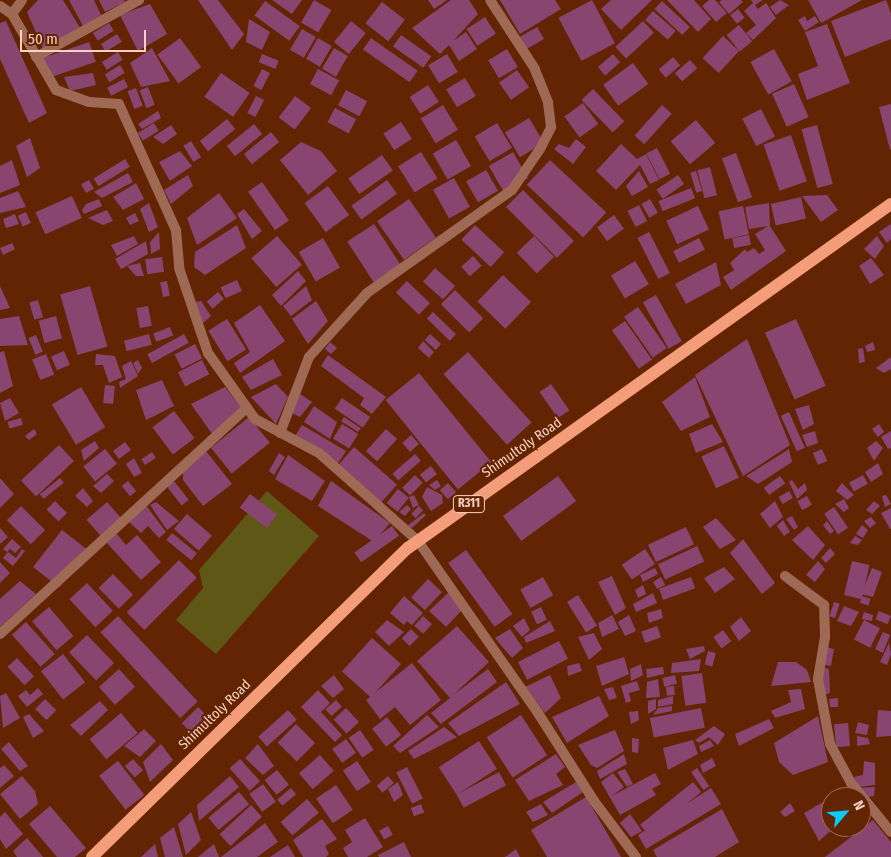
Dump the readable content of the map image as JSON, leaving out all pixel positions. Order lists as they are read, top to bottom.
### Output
{
  "streets": {
    "main road": ["Shimultoly Road", "R311"]
  },
  "scale_bar": "50 m",
  "north": "top right"
}
